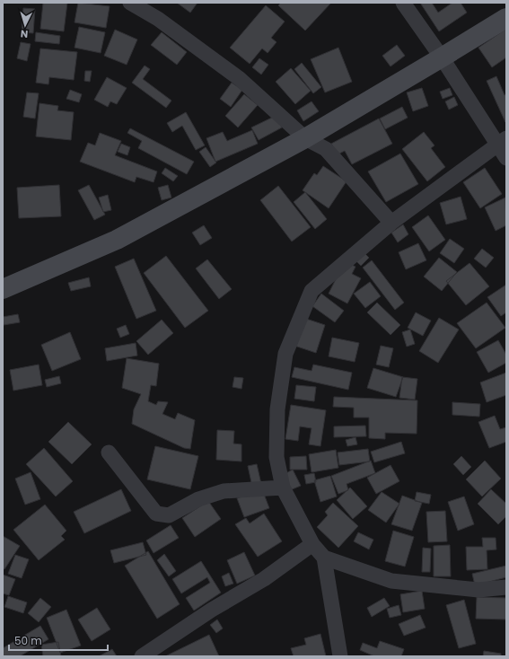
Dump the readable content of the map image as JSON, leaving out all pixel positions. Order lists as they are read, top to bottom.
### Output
{
  "scale_bar": "50 m",
  "north": "bottom"
}
